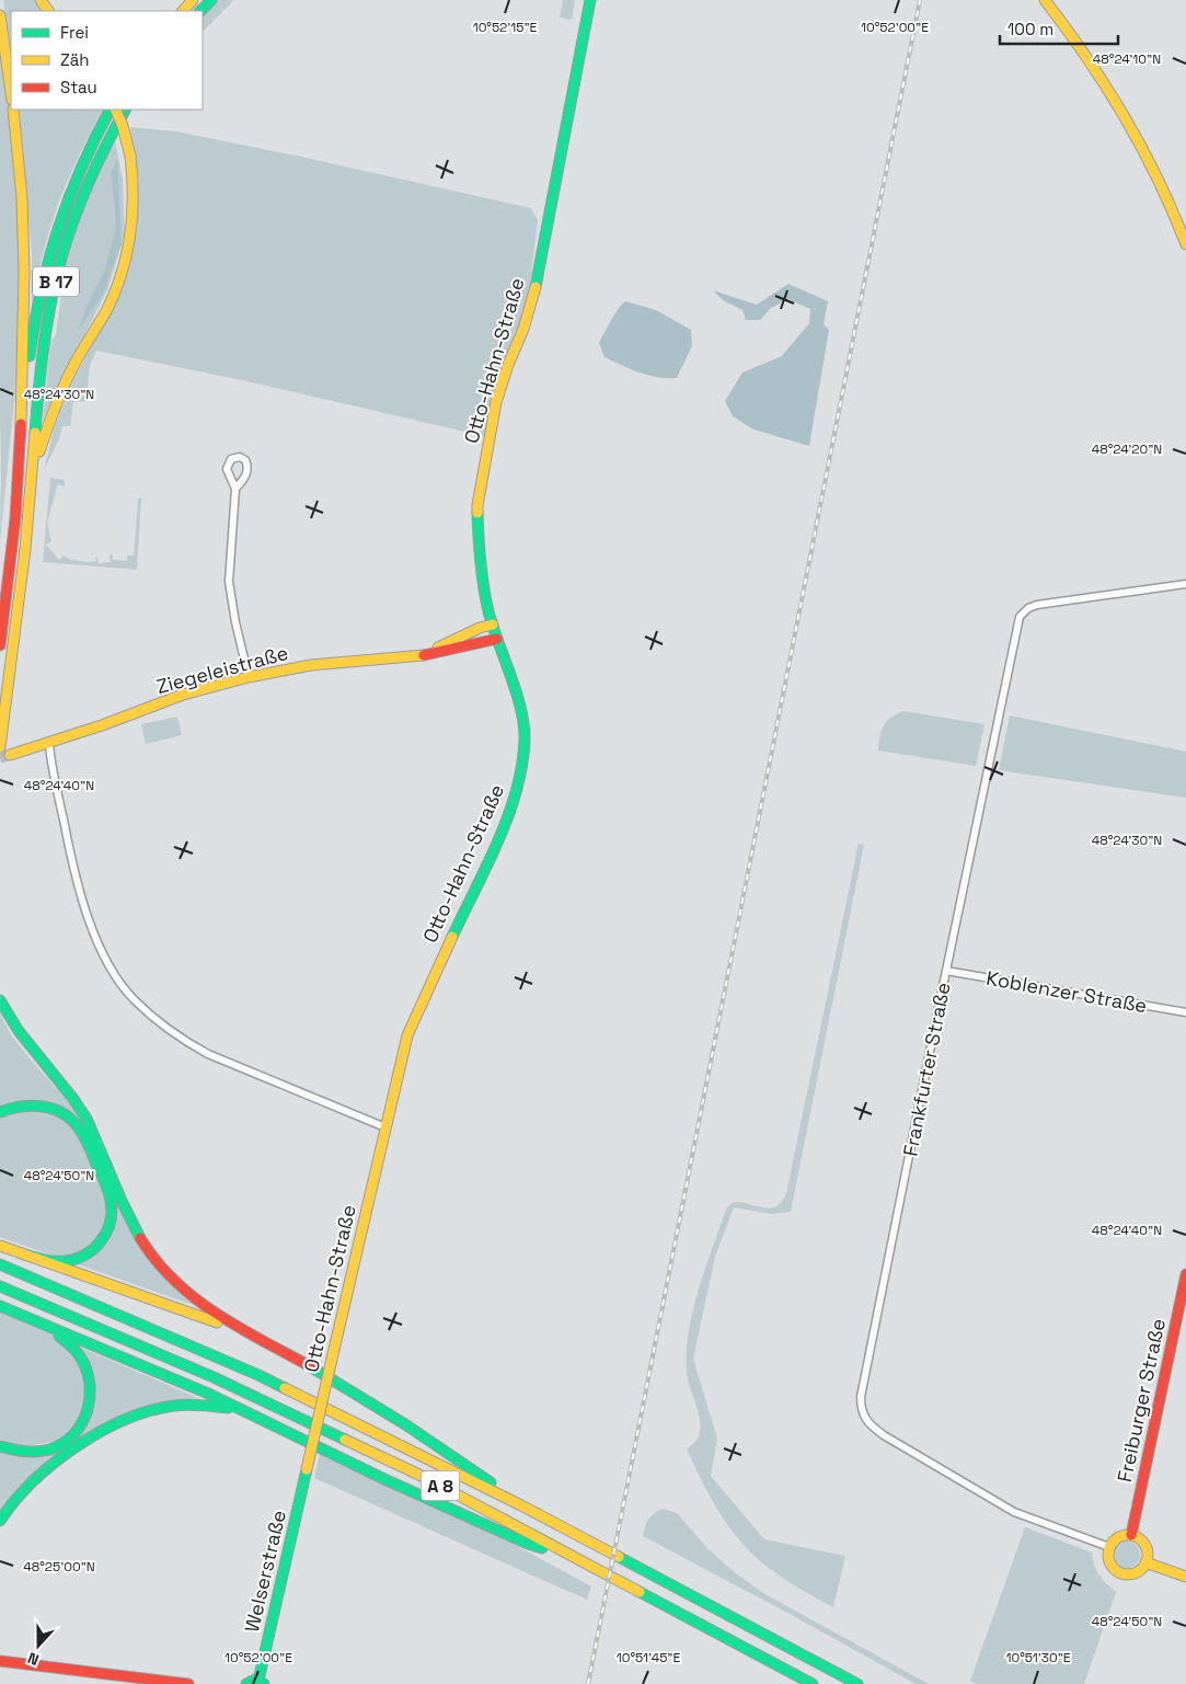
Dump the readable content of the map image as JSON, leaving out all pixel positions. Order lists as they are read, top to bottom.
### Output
{
  "streets": {
    "main road": [
      "B 17",
      "Otto-Hahn-Straße",
      "Ziegeleistraße",
      "Freiburger Straße",
      "A 8",
      "Welserstraße"
    ],
    "street": ["Koblenzer Straße", "Frankfurter Straße"]
  },
  "crossings": [
    ["Otto-Hahn-Straße", "Ziegeleistraße"],
    ["Otto-Hahn-Straße", "Welserstraße"],
    ["Koblenzer Straße", "Frankfurter Straße"],
    ["Frankfurter Straße", "Freiburger Straße"]
  ],
  "legend": ["Frei", "Zäh", "Stau"],
  "scale_bar": "100 m",
  "north": "bottom",
  "coordinates": [
    "10°52'00\"E",
    "10°52'15\"E",
    "48°24'10\"N",
    "48°24'30\"N",
    "48°24'20\"N",
    "48°24'40\"N",
    "48°24'50\"N",
    "48°25'00\"N",
    "10°51'45\"E",
    "10°51'30\"E"
  ]
}
